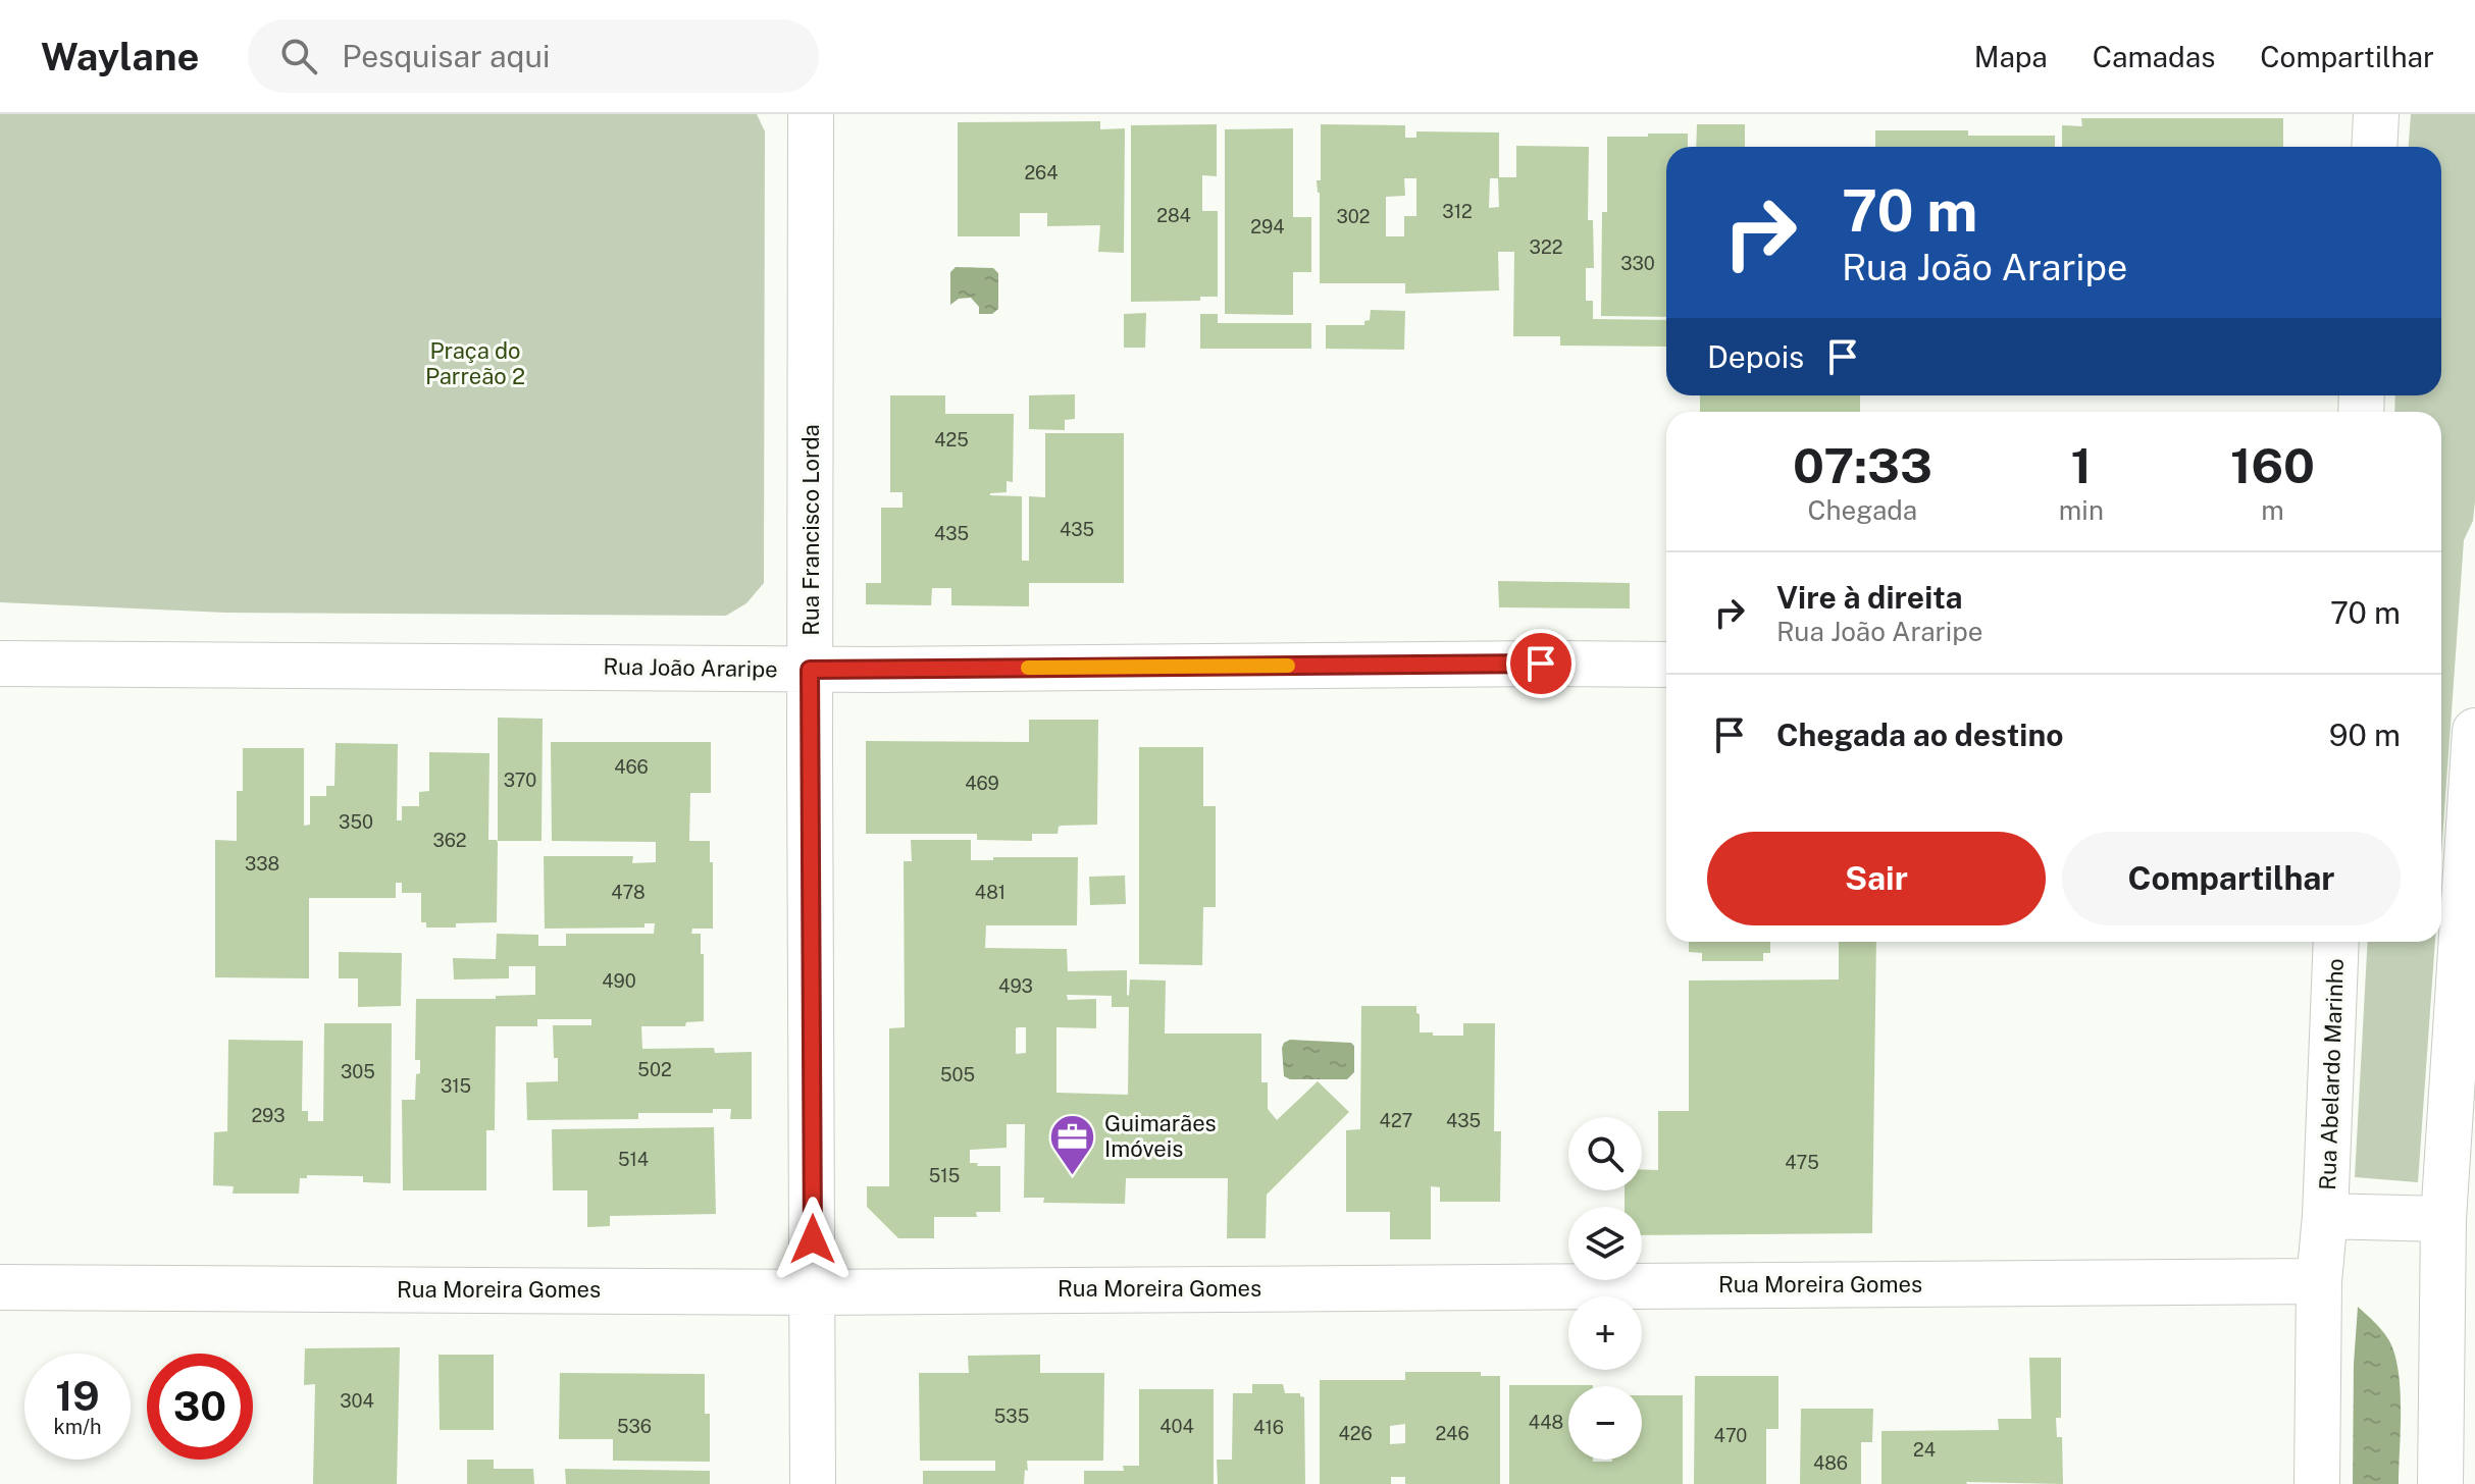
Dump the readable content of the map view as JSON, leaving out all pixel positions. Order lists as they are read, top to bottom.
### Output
{
  "streets": {
    "street": [
      "Rua Francisco Lorda",
      "Rua João Araripe",
      "Rua Abelardo Marinho",
      "Rua Moreira Gomes"
    ]
  },
  "crossings": [
    ["Rua Francisco Lorda", "Rua João Araripe"],
    ["Rua Francisco Lorda", "Rua Moreira Gomes"],
    ["Rua Abelardo Marinho", "Rua Moreira Gomes"]
  ],
  "parks": ["Praça do Parreão 2"],
  "places": {
    "office": ["Guimarães Imóveis"]
  },
  "house_numbers": [
    "264",
    "312",
    "284",
    "302",
    "294",
    "322",
    "330",
    "425",
    "435",
    "435",
    "466",
    "370",
    "469",
    "350",
    "362",
    "338",
    "478",
    "481",
    "490",
    "493",
    "502",
    "305",
    "505",
    "315",
    "293",
    "427",
    "435",
    "514",
    "475",
    "515",
    "304",
    "535",
    "448",
    "536",
    "404",
    "416",
    "426",
    "246",
    "470",
    "24",
    "486"
  ],
  "page": {
    "header": "Waylane",
    "search": "Pesquisar aqui",
    "nav": ["Mapa", "Camadas", "Compartilhar"],
    "turn": ["70 m", "Rua João Araripe"],
    "then": "Depois",
    "eta": [
      "07:33",
      "Chegada",
      "1",
      "min",
      "160",
      "m"
    ],
    "list": [
      {
        "name": "Vire à direita",
        "note": "Rua João Araripe",
        "value": "70 m"
      },
      {
        "name": "Chegada ao destino",
        "value": "90 m"
      }
    ],
    "buttons": ["Sair", "Compartilhar"],
    "map_buttons": ["+", "−"],
    "speed": "19 km/h",
    "limit": "30"
  }
}
